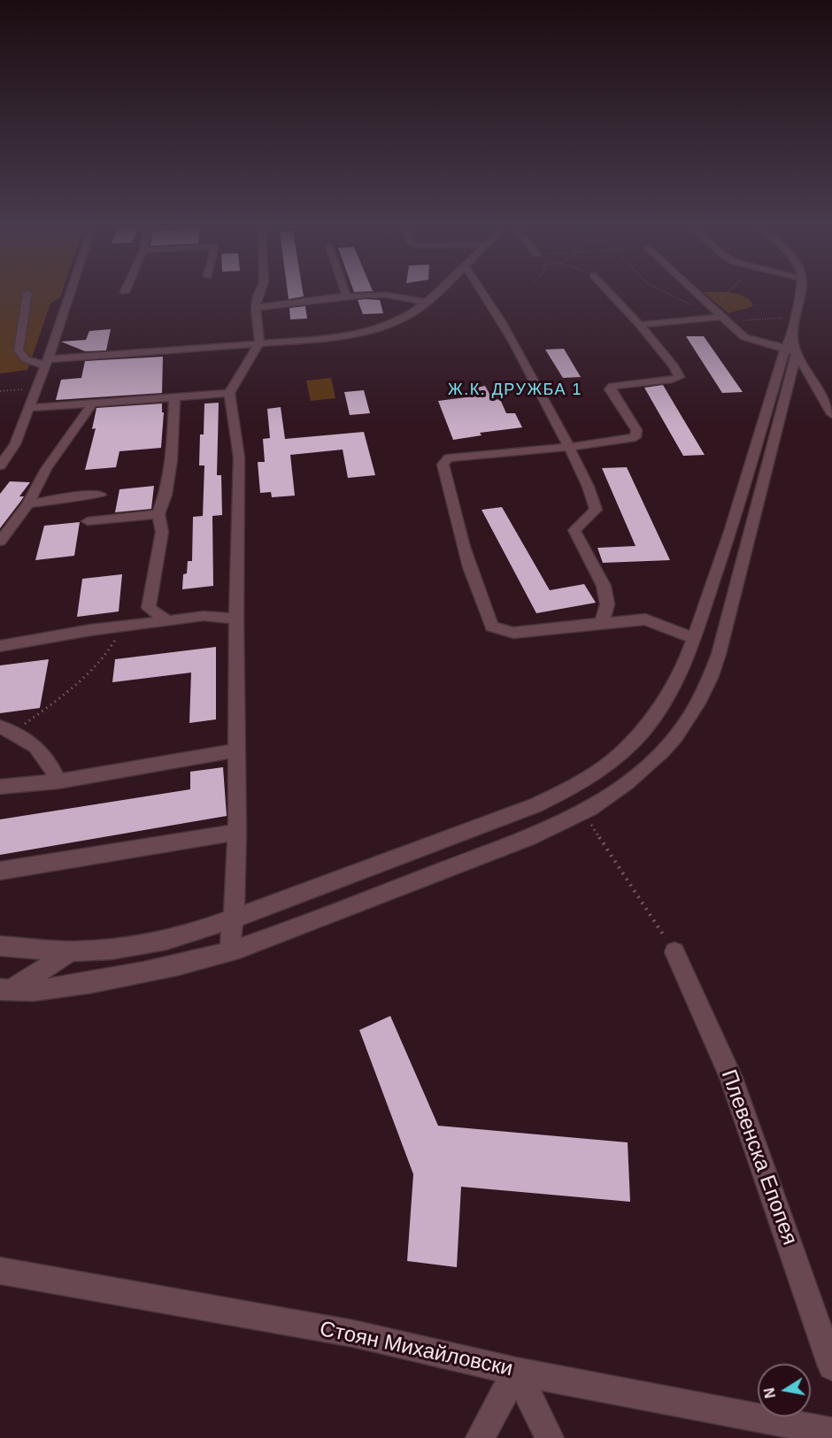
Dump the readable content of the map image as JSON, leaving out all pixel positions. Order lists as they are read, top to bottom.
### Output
{
  "streets": {
    "street": ["Плевенска Епопея", "Стоян Михайловски"]
  },
  "districts": ["Ж.К. ДРУЖБА 1"],
  "north": "left"
}
